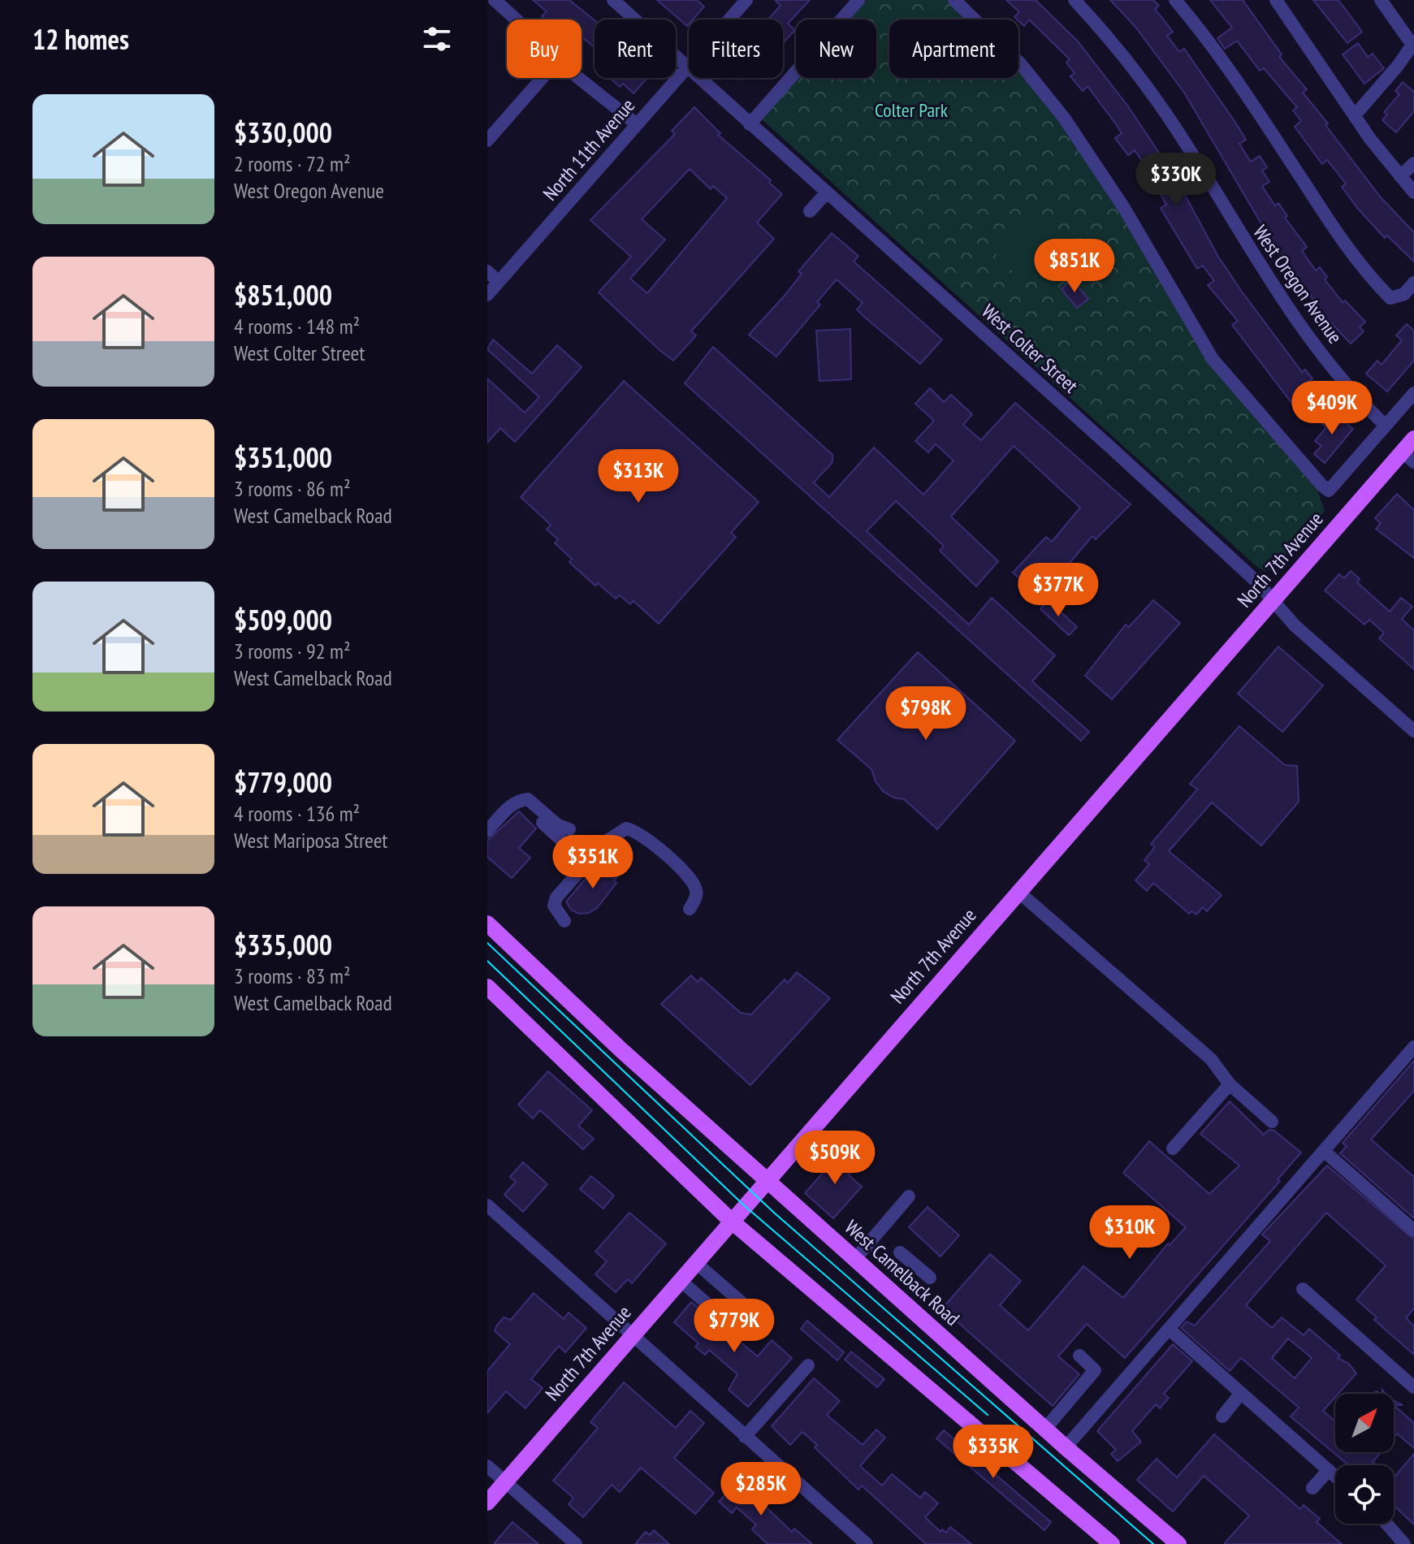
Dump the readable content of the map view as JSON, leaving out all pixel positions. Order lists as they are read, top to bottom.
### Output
{
  "streets": {
    "main road": ["North 7th Avenue", "West Camelback Road"],
    "street": ["North 11th Avenue", "West Oregon Avenue", "West Colter Street"]
  },
  "crossings": [
    ["North 11th Avenue", "West Colter Street"],
    ["West Oregon Avenue", "North 7th Avenue"],
    ["West Colter Street", "North 7th Avenue"],
    ["North 7th Avenue", "West Camelback Road"]
  ],
  "parks": ["Colter Park"],
  "north": "top right",
  "page": {
    "heading": "12 homes",
    "chip": [
      "Buy",
      "Rent",
      "Filters",
      "New",
      "Apartment"
    ],
    "list": [
      {
        "name": "$330,000",
        "note": "2 rooms · 72 m² · West Oregon Avenue"
      },
      {
        "name": "$851,000",
        "note": "4 rooms · 148 m² · West Colter Street"
      },
      {
        "name": "$351,000",
        "note": "3 rooms · 86 m² · West Camelback Road"
      },
      {
        "name": "$509,000",
        "note": "3 rooms · 92 m² · West Camelback Road"
      },
      {
        "name": "$779,000",
        "note": "4 rooms · 136 m² · West Mariposa Street"
      },
      {
        "name": "$335,000",
        "note": "3 rooms · 83 m² · West Camelback Road"
      }
    ],
    "price": [
      "$330K",
      "$851K",
      "$409K",
      "$313K",
      "$377K",
      "$798K",
      "$351K",
      "$509K",
      "$310K",
      "$779K",
      "$335K",
      "$285K"
    ]
  }
}
